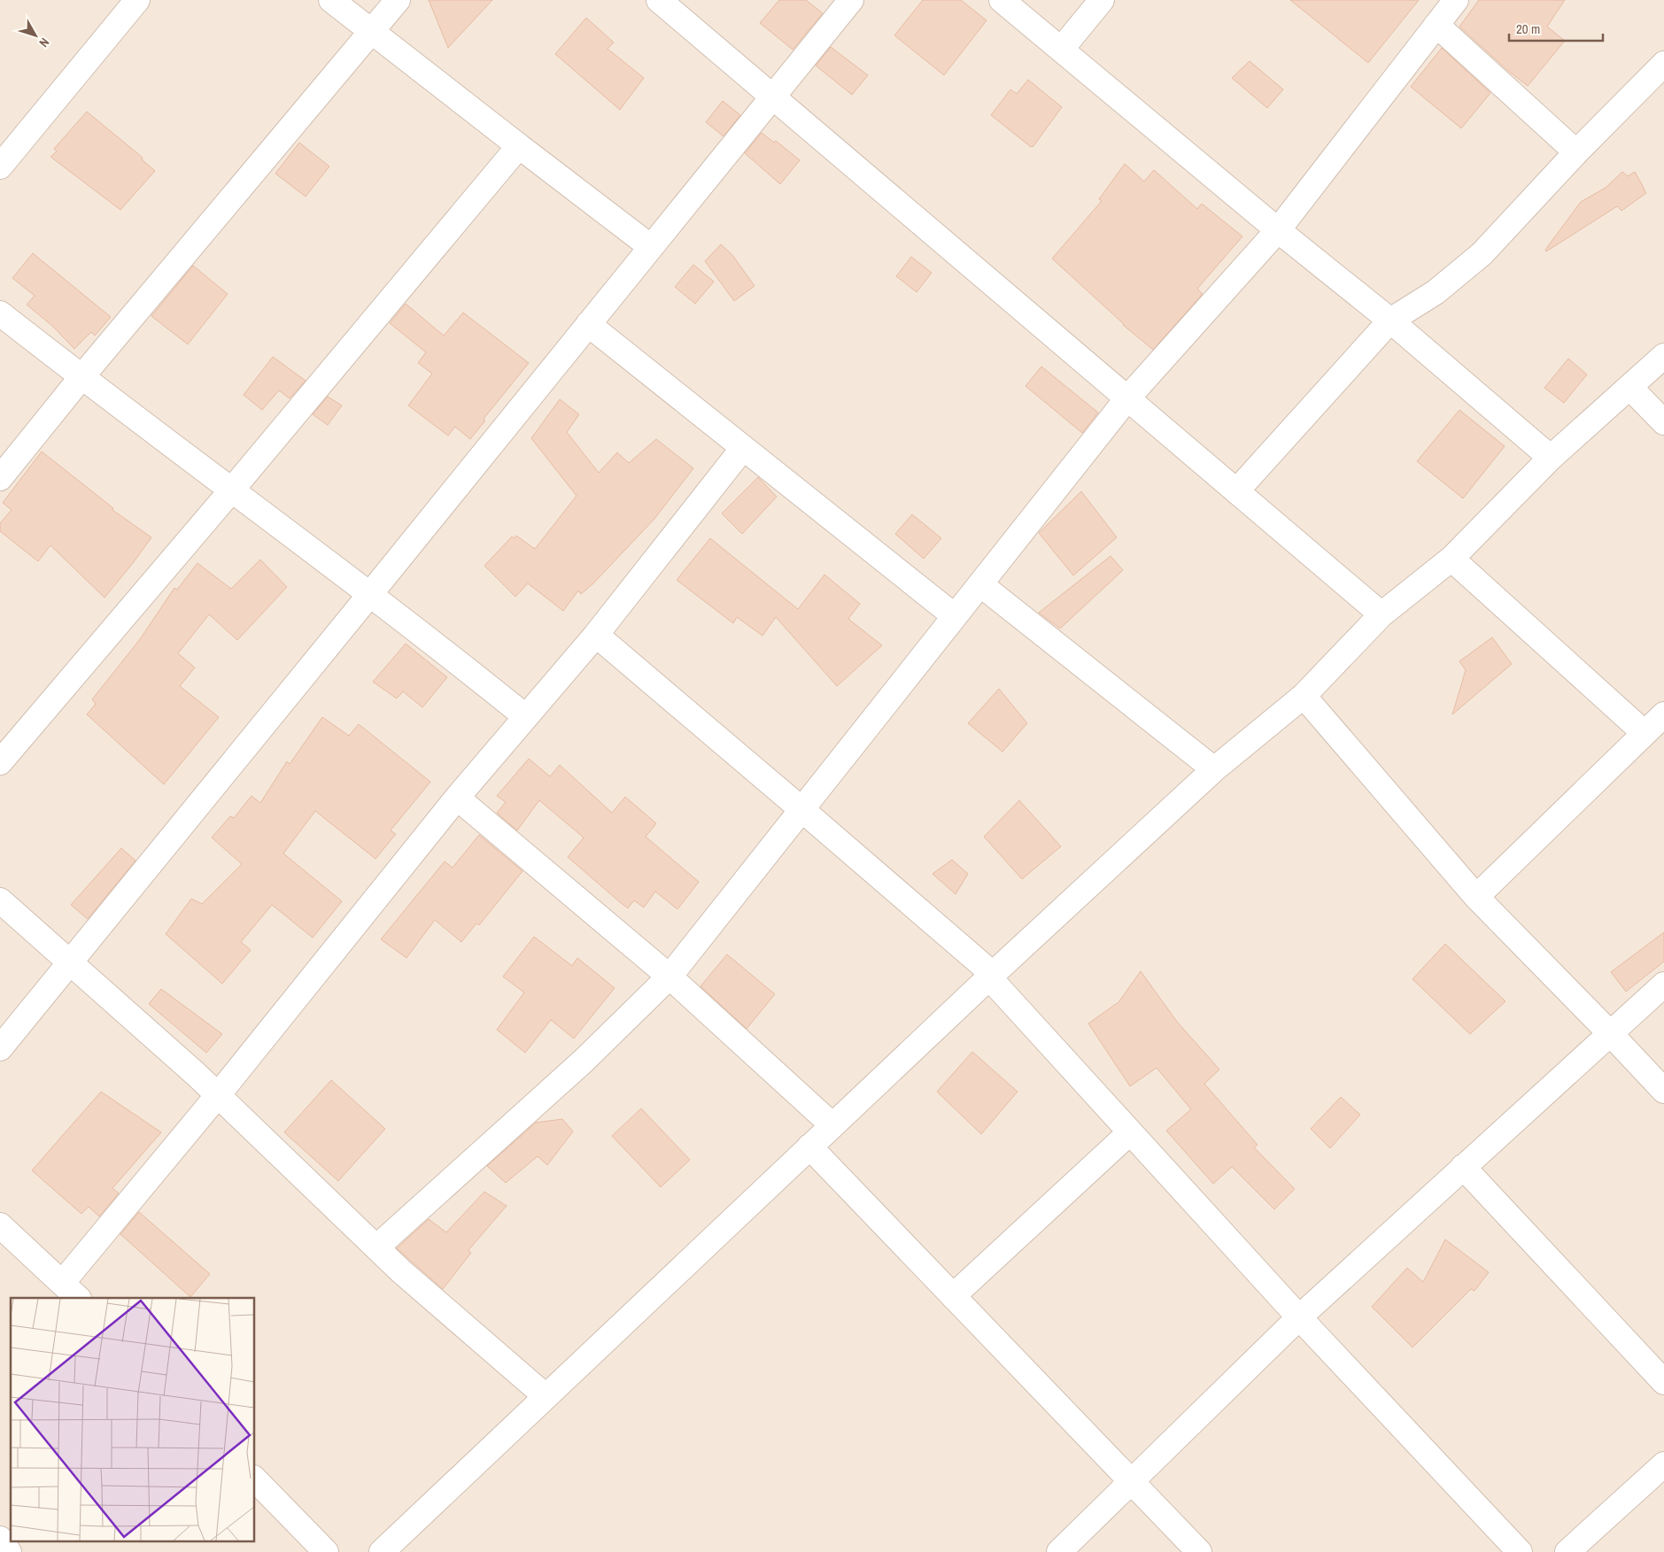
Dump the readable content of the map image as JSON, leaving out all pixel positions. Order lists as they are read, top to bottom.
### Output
{
  "scale_bar": "20 m",
  "north": "bottom right"
}
